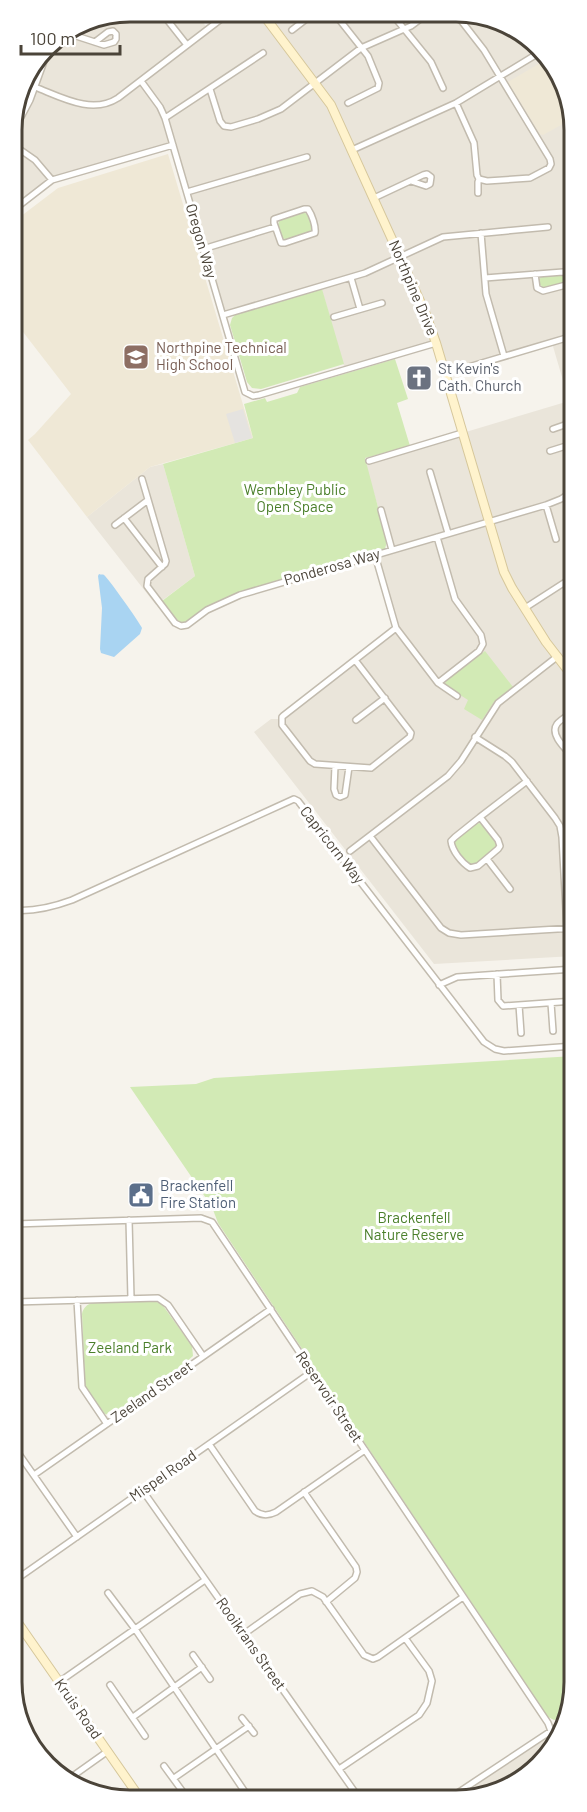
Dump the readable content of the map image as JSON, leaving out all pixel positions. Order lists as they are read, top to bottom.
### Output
{
  "streets": {
    "street": [
      "Oregon Way",
      "Northpine Drive",
      "Ponderosa Way",
      "Capricorn Way",
      "Zeeland Street",
      "Reservoir Street",
      "Mispel Road",
      "Rooikrans Street",
      "Kruis Road"
    ]
  },
  "crossings": [
    ["Oregon Way", "Northpine Drive"],
    ["Northpine Drive", "Ponderosa Way"],
    ["Zeeland Street", "Reservoir Street"],
    ["Reservoir Street", "Mispel Road"],
    ["Mispel Road", "Rooikrans Street"]
  ],
  "parks": ["Wembley Public Open Space", "Brackenfell Nature Reserve", "Zeeland Park"],
  "places": {
    "school or university": ["Northpine Technical High School"],
    "church": ["St Kevin's Cath. Church"],
    "public building": ["Brackenfell Fire Station"]
  },
  "scale_bar": "100 m"
}
